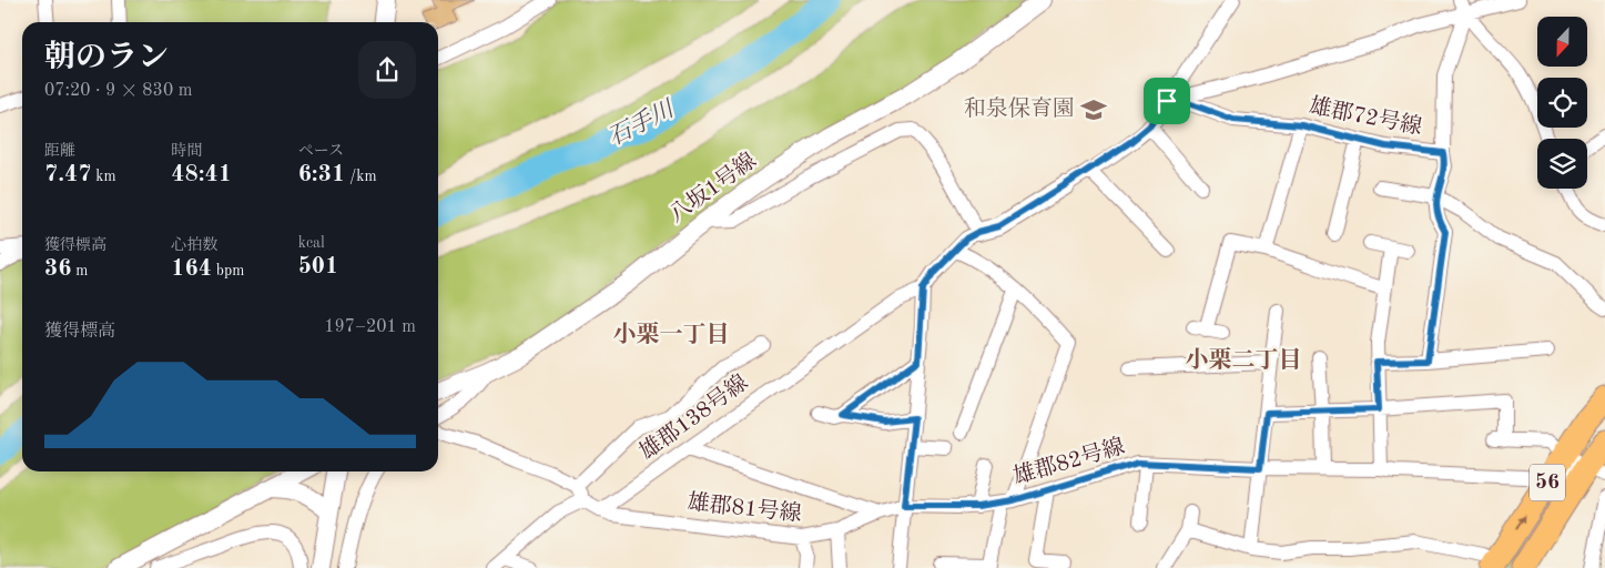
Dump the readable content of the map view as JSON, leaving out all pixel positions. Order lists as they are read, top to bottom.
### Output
{
  "streets": {
    "highway": ["56"],
    "street": [
      "雄郡72号線",
      "八坂1号線",
      "雄郡138号線",
      "雄郡82号線",
      "雄郡81号線"
    ]
  },
  "crossings": [
    ["雄郡138号線", "雄郡81号線"],
    ["雄郡82号線", "56"],
    ["雄郡82号線", "雄郡81号線"]
  ],
  "districts": ["小栗一丁目", "小栗二丁目"],
  "water": ["石手川"],
  "places": {
    "school or university": ["和泉保育園"]
  },
  "north": "bottom",
  "page": {
    "heading": ["朝のラン", "07:20 · 9 × 830 m"],
    "stats": [
      ["距離", "7.47 km"],
      ["時間", "48:41"],
      ["ペース", "6:31 /km"],
      ["獲得標高", "36 m"],
      ["心拍数", "164 bpm"],
      ["kcal", "501"]
    ],
    "chart": ["獲得標高", "197–201 m"]
  }
}
